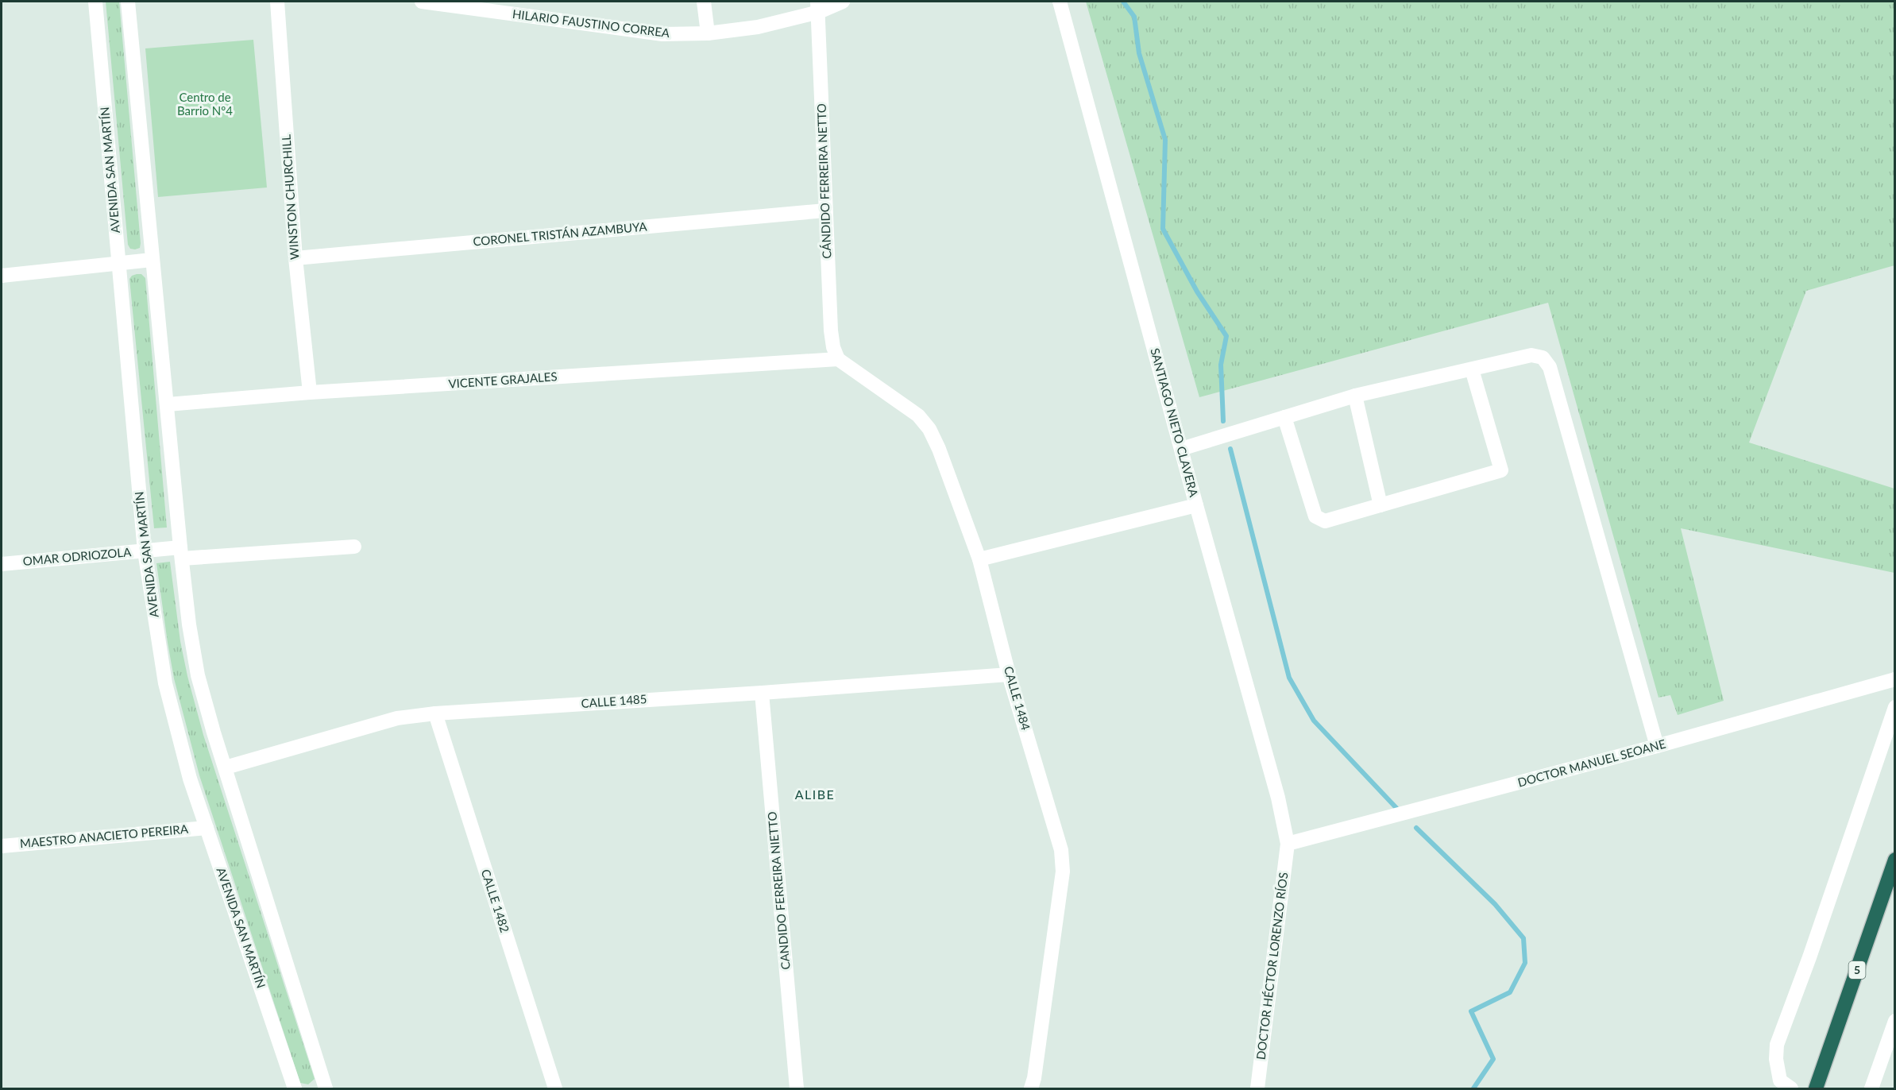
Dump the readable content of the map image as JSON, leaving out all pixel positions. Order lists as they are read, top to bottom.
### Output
{
  "streets": {
    "highway": ["5"],
    "street": [
      "HILARIO FAUSTINO CORREA",
      "AVENIDA SAN MARTÍN",
      "CÁNDIDO FERREIRA NETTO",
      "WINSTON CHURCHILL",
      "CORONEL TRISTÁN AZAMBUYA",
      "VICENTE GRAJALES",
      "SANTIAGO NIETO CLAVERA",
      "OMAR ODRIOZOLA",
      "CALLE 1484",
      "CALLE 1485",
      "DOCTOR MANUEL SEOANE",
      "MAESTRO ANACIETO PEREIRA",
      "CANDIDO FERREIRA NIETTO",
      "CALLE 1482",
      "DOCTOR HÉCTOR LORENZO RÍOS"
    ]
  },
  "crossings": [
    ["HILARIO FAUSTINO CORREA", "CÁNDIDO FERREIRA NETTO"],
    ["AVENIDA SAN MARTÍN", "OMAR ODRIOZOLA"],
    ["AVENIDA SAN MARTÍN", "MAESTRO ANACIETO PEREIRA"],
    ["CÁNDIDO FERREIRA NETTO", "CORONEL TRISTÁN AZAMBUYA"],
    ["CÁNDIDO FERREIRA NETTO", "VICENTE GRAJALES"],
    ["CÁNDIDO FERREIRA NETTO", "CALLE 1484"],
    ["WINSTON CHURCHILL", "CORONEL TRISTÁN AZAMBUYA"],
    ["WINSTON CHURCHILL", "VICENTE GRAJALES"],
    ["VICENTE GRAJALES", "CALLE 1484"],
    ["SANTIAGO NIETO CLAVERA", "DOCTOR MANUEL SEOANE"],
    ["SANTIAGO NIETO CLAVERA", "DOCTOR HÉCTOR LORENZO RÍOS"],
    ["CALLE 1484", "CALLE 1485"],
    ["CALLE 1485", "CANDIDO FERREIRA NIETTO"],
    ["CALLE 1485", "CALLE 1482"],
    ["DOCTOR MANUEL SEOANE", "DOCTOR HÉCTOR LORENZO RÍOS"]
  ],
  "districts": ["ALIBE"],
  "parks": ["Centro de Barrio Nº4"]
}
